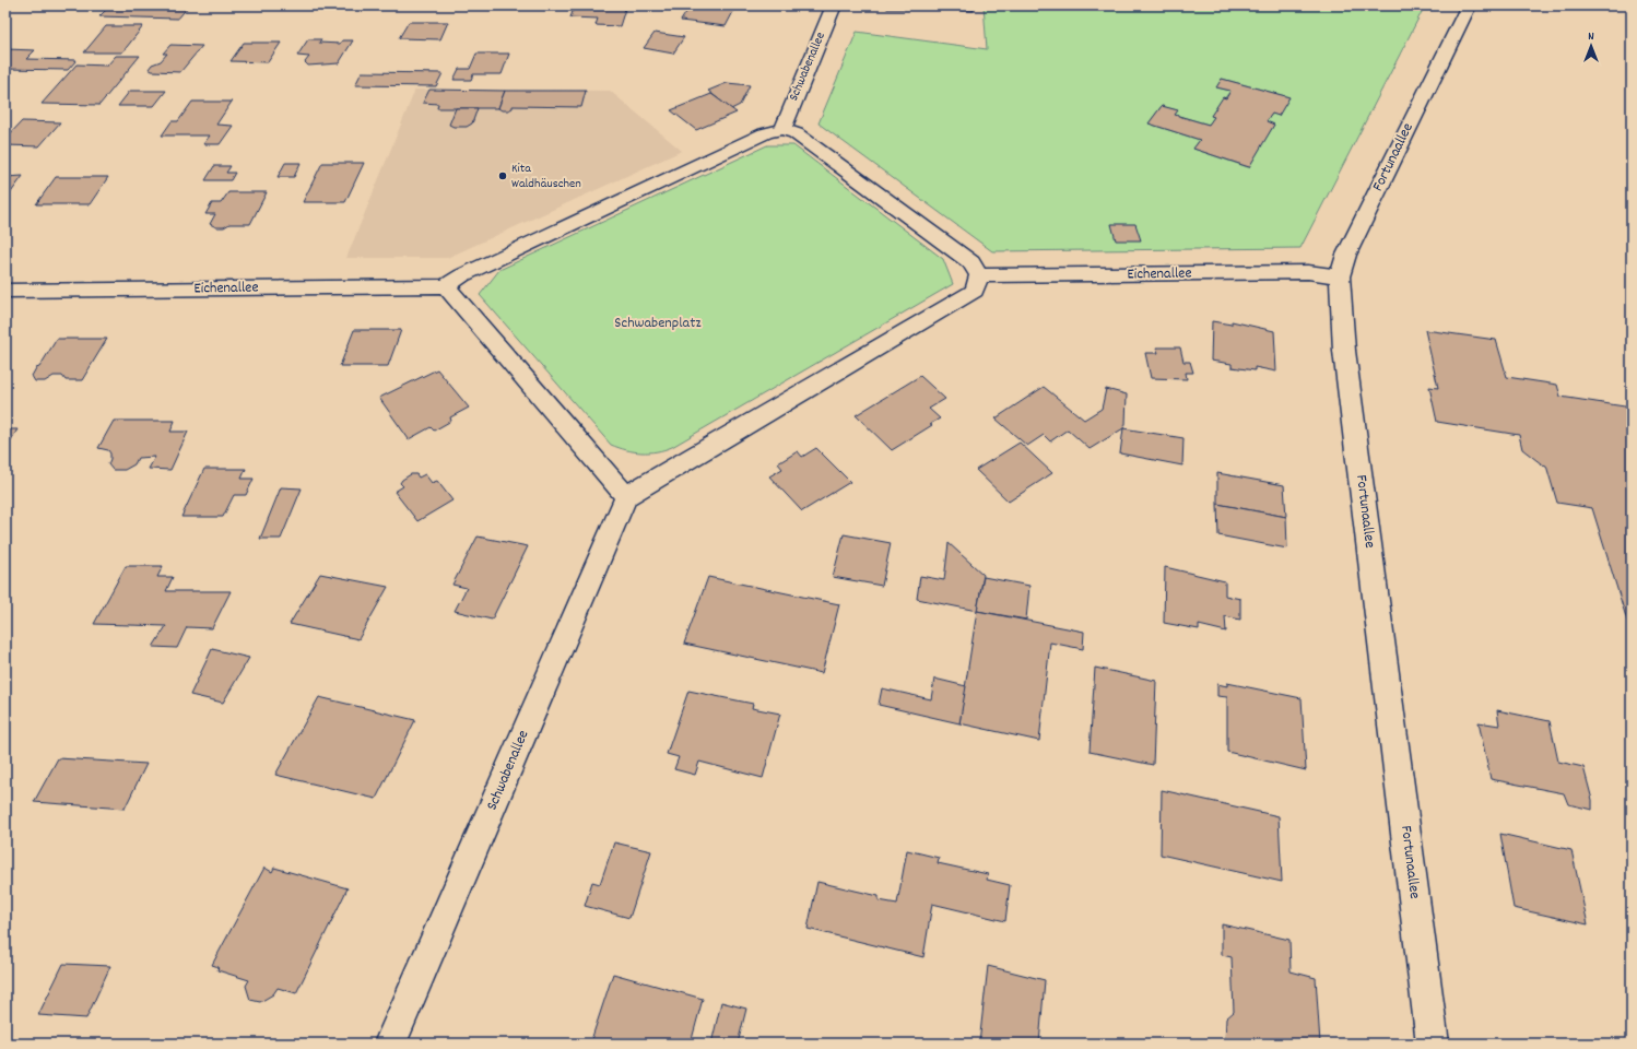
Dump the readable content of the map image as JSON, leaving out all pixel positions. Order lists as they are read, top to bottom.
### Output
{
  "streets": {
    "street": ["Schwabenallee", "Fortunaallee", "Eichenallee"]
  },
  "crossings": [
    ["Fortunaallee", "Eichenallee"]
  ],
  "parks": ["Schwabenplatz"],
  "places": ["Kita Waldhäuschen"],
  "north": "top"
}
